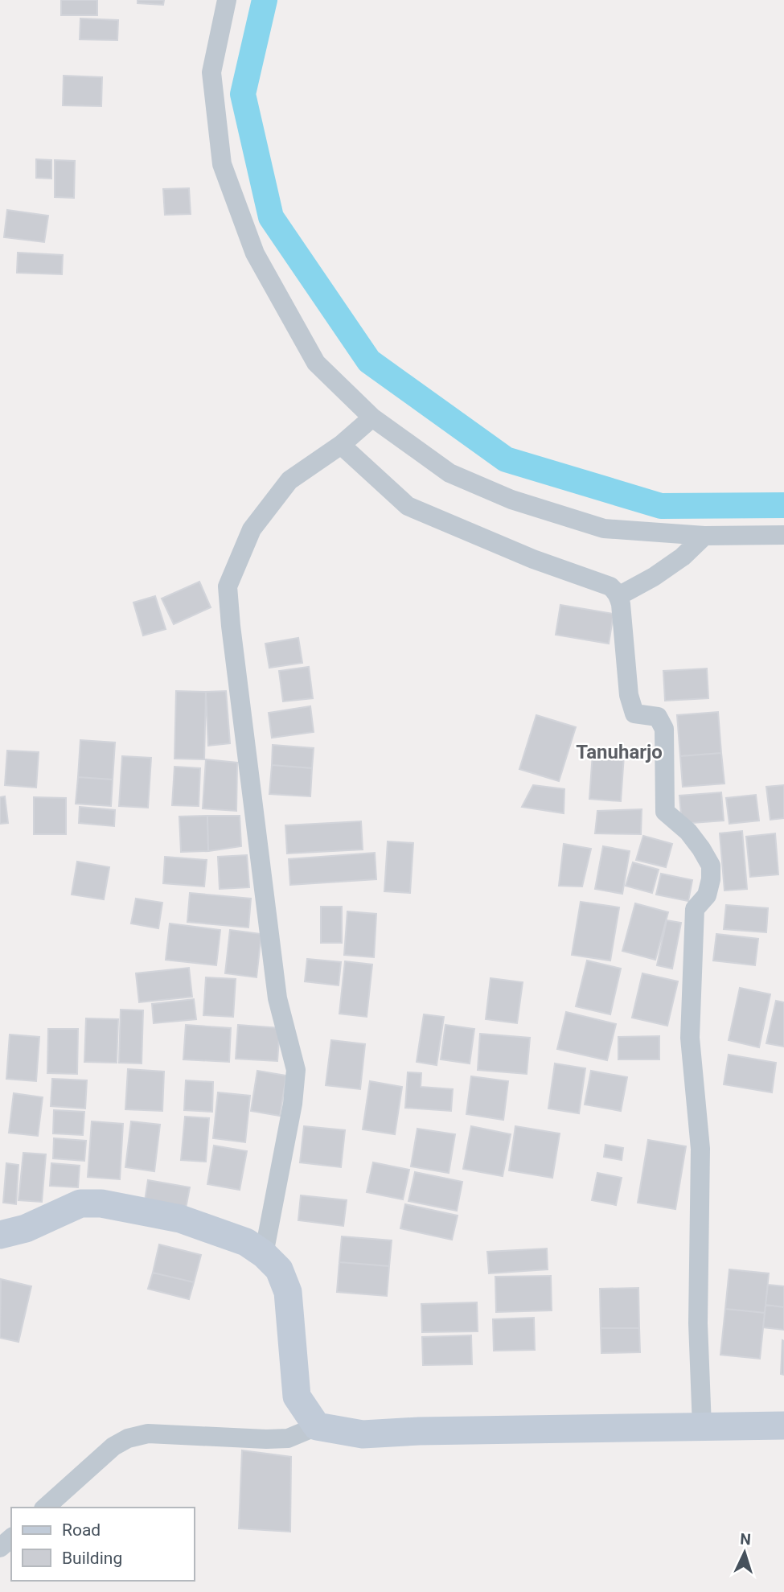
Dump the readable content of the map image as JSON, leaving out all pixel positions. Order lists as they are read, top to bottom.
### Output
{
  "districts": ["Tanuharjo"],
  "legend": ["Road", "Building"],
  "north": "top"
}
